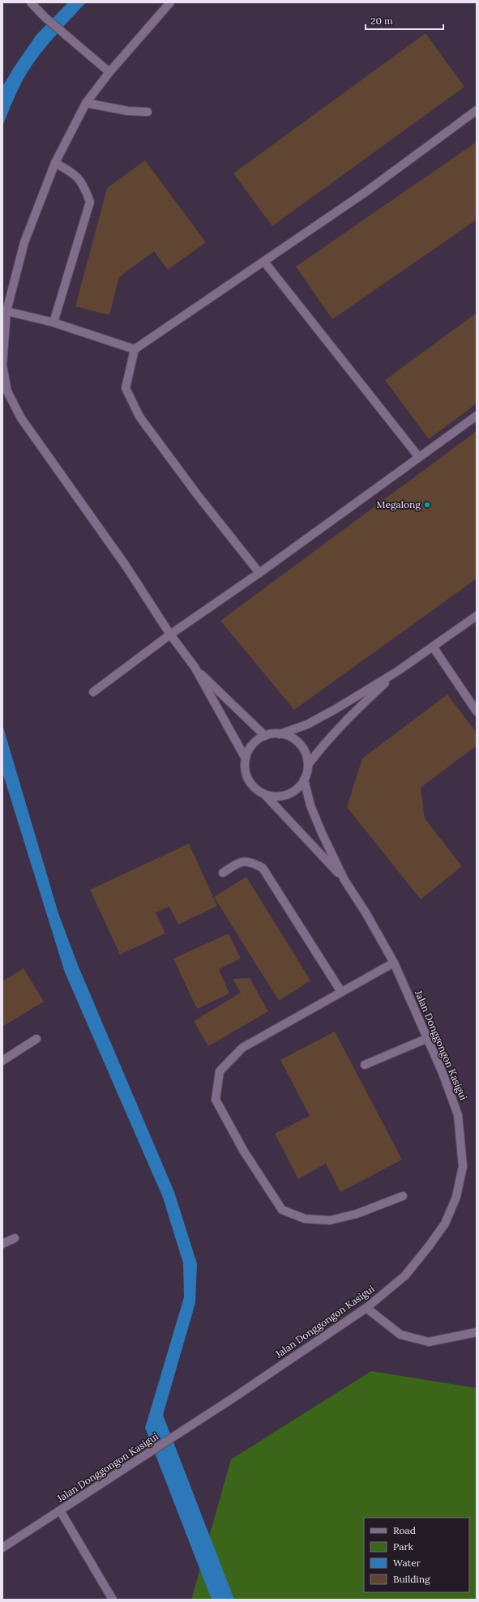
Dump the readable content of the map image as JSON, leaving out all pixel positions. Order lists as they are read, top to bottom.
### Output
{
  "streets": {
    "street": ["Jalan Donggongon Kasigui"]
  },
  "places": ["Megalong"],
  "legend": [
    "Road",
    "Park",
    "Water",
    "Building"
  ],
  "scale_bar": "20 m"
}
